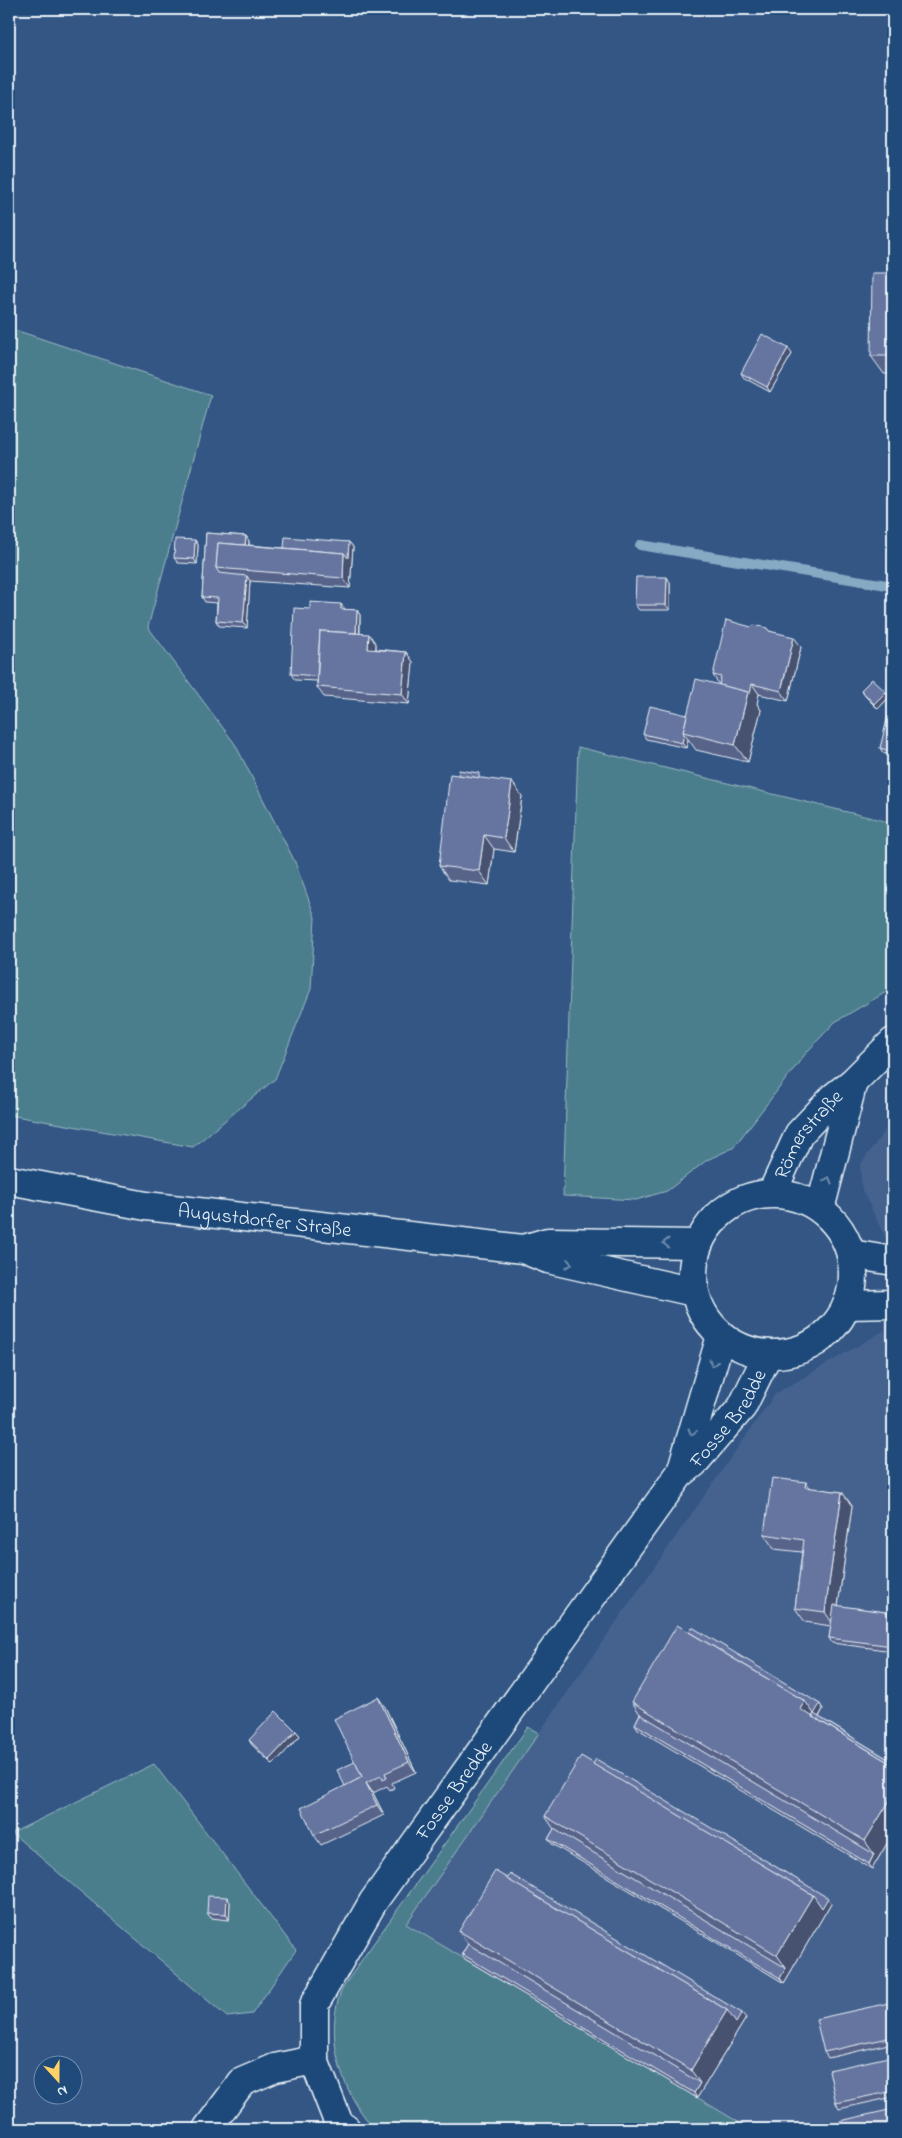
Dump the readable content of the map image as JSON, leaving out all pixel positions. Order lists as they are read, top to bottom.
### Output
{
  "streets": {
    "street": ["Römerstraße", "Augustdorfer Straße", "Fosse Bredde"]
  },
  "crossings": [
    ["Römerstraße", "Augustdorfer Straße"],
    ["Römerstraße", "Fosse Bredde"],
    ["Augustdorfer Straße", "Fosse Bredde"]
  ],
  "north": "bottom"
}
